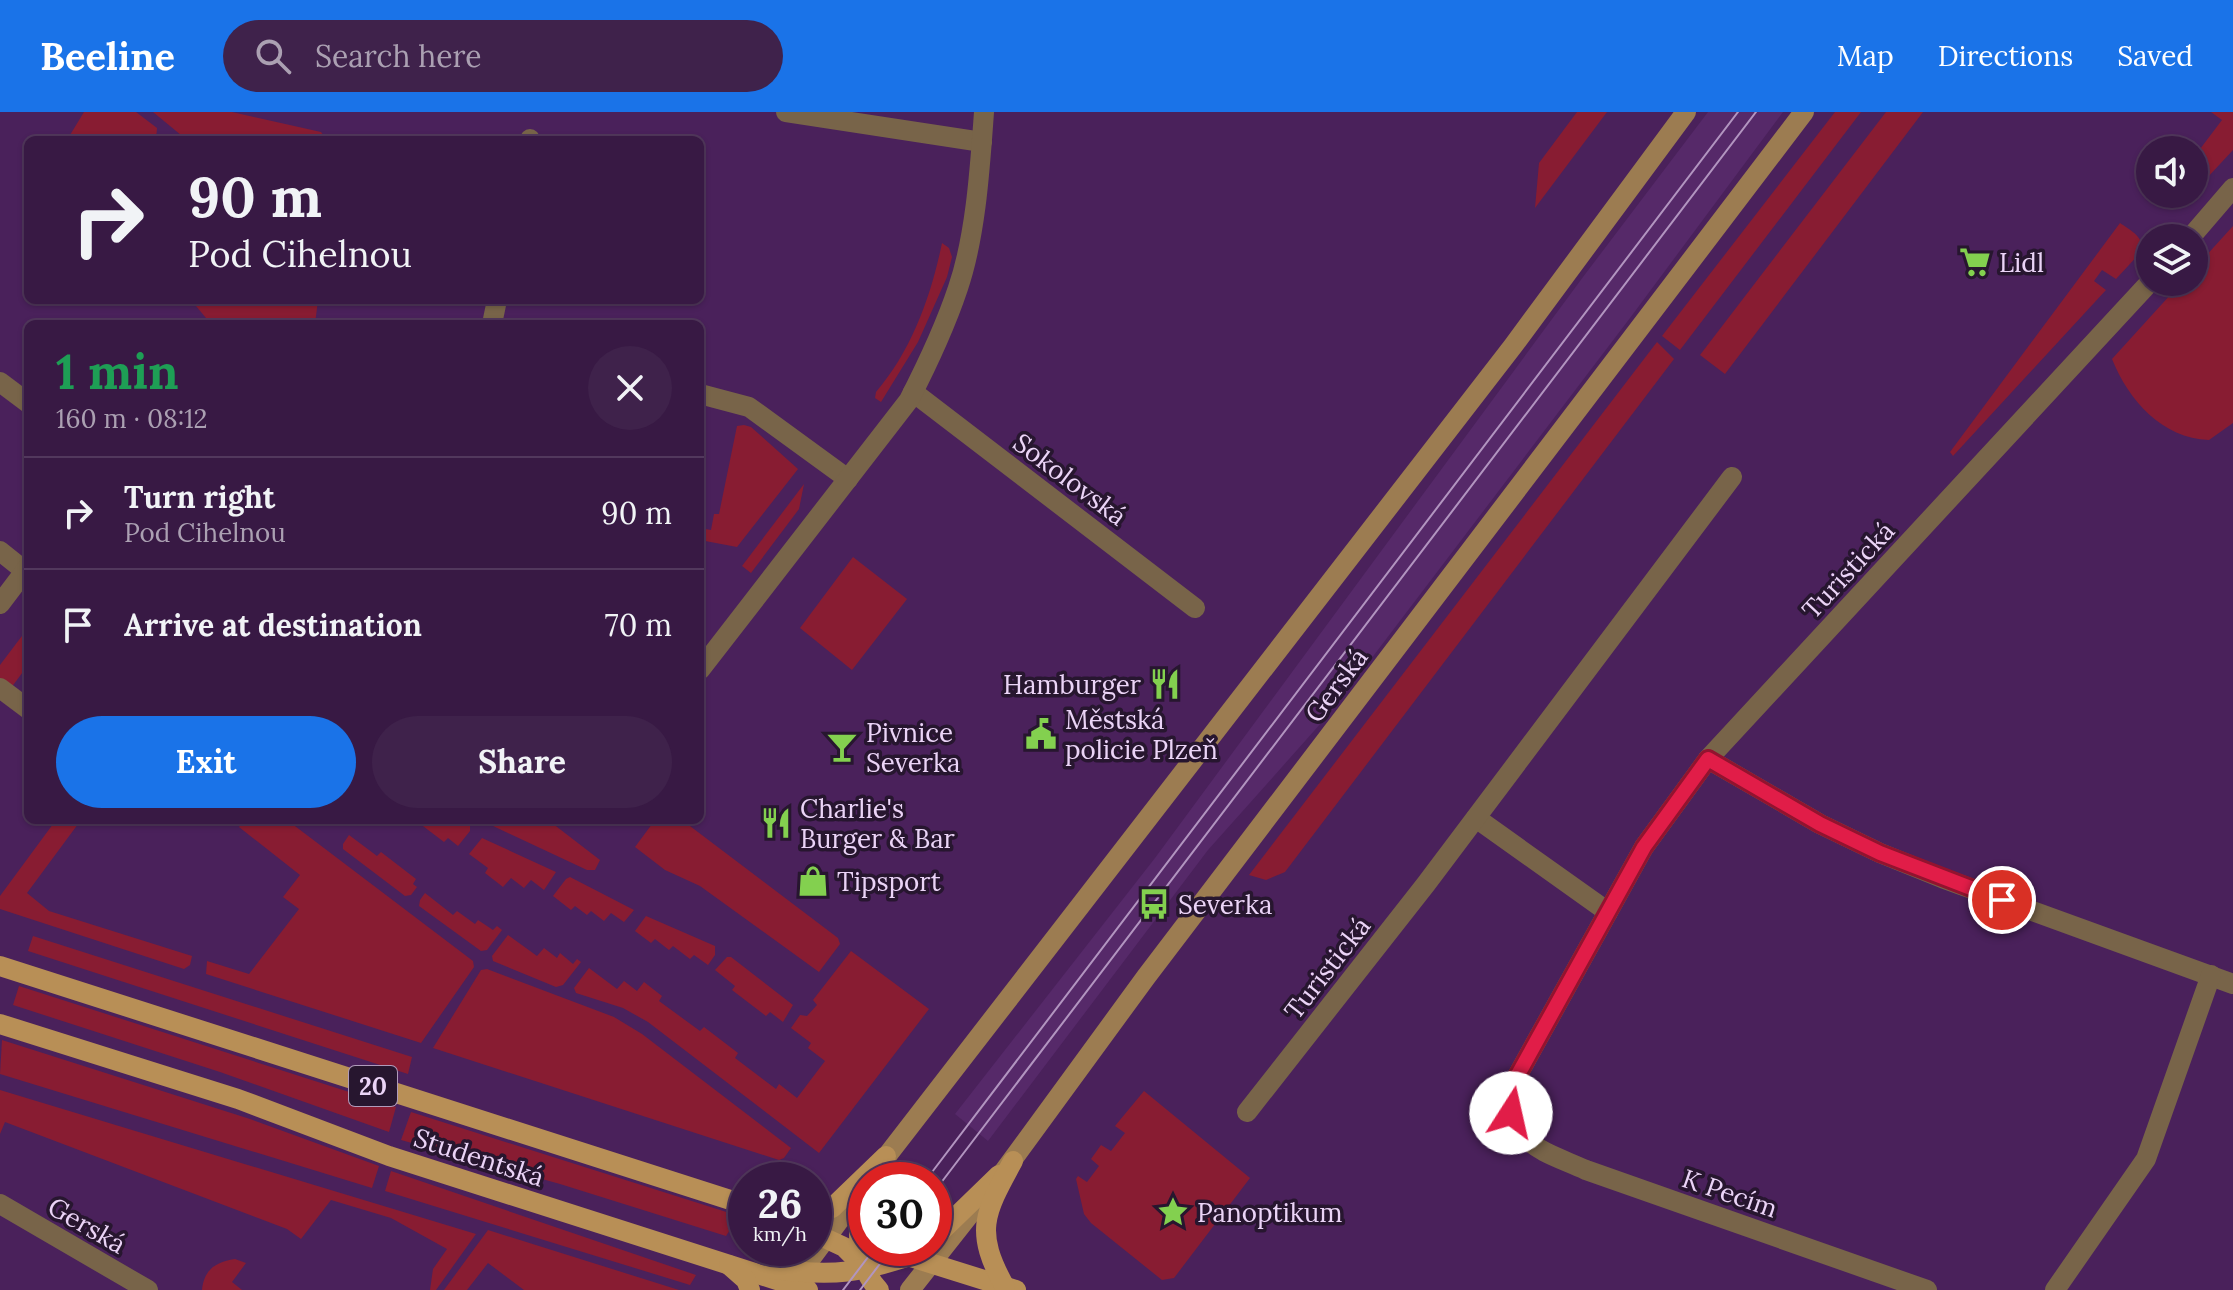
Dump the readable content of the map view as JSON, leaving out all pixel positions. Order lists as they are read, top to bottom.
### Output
{
  "streets": {
    "main road": ["Gerská", "20", "Studentská"],
    "street": ["Sokolovská", "Turistická", "K Pecím"]
  },
  "crossings": [
    ["Turistická", "K Pecím"]
  ],
  "places": {
    "supermarket": ["Lidl"],
    "restaurant": ["Hamburger", "Charlie's Burger & Bar"],
    "public building": ["Městská policie Plzeň"],
    "bar": ["Pivnice Severka"],
    "shop": ["Tipsport"],
    "bus stop": ["Severka"],
    "place": ["Panoptikum"]
  },
  "page": {
    "header": "Beeline",
    "search": "Search here",
    "nav": ["Map", "Directions", "Saved"],
    "turn": ["90 m", "Pod Cihelnou"],
    "heading": ["1 min", "160 m · 08:12"],
    "list": [
      {
        "name": "Turn right",
        "note": "Pod Cihelnou",
        "value": "90 m"
      },
      {
        "name": "Arrive at destination",
        "value": "70 m"
      }
    ],
    "buttons": ["Exit", "Share"],
    "speed": "26 km/h",
    "limit": "30"
  }
}
